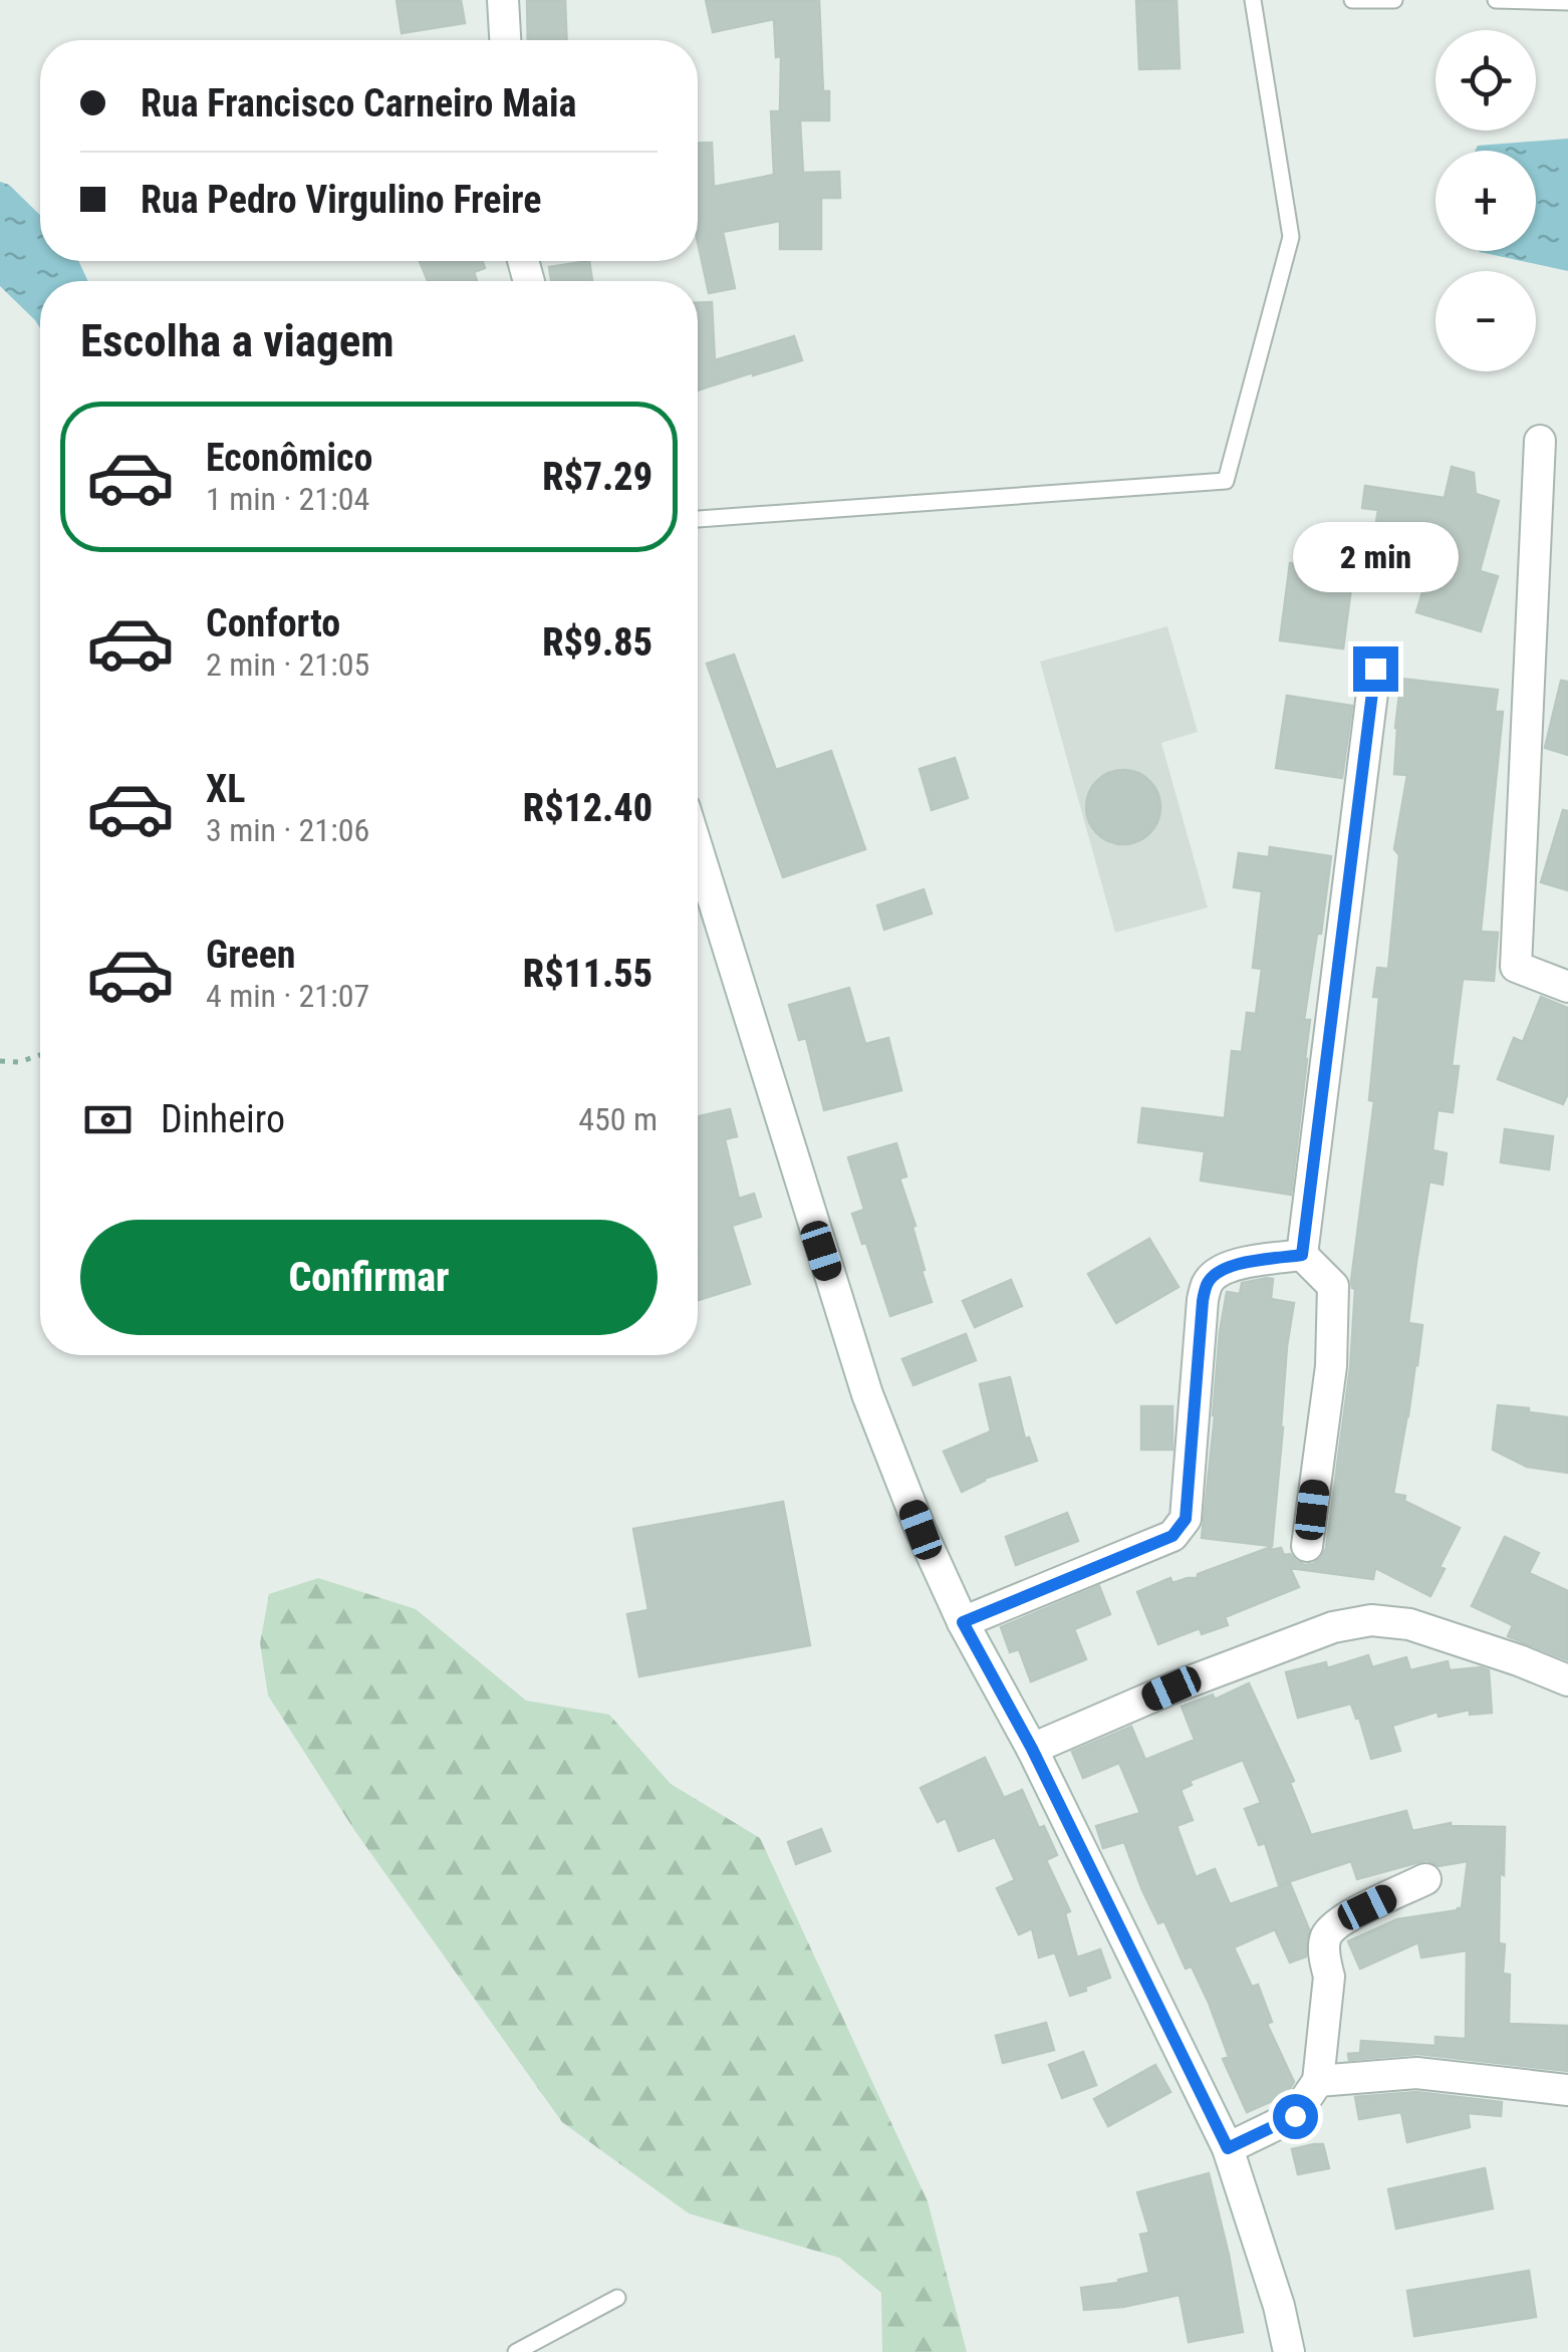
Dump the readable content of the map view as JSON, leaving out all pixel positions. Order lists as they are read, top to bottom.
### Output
{
  "page": {
    "map_buttons": ["+", "−"],
    "banner": ["Rua Francisco Carneiro Maia", "Rua Pedro Virgulino Freire"],
    "heading": "Escolha a viagem",
    "list": [
      {
        "name": "Econômico",
        "note": "1 min · 21:04",
        "value": "R$7.29"
      },
      {
        "name": "Conforto",
        "note": "2 min · 21:05",
        "value": "R$9.85"
      },
      {
        "name": "XL",
        "note": "3 min · 21:06",
        "value": "R$12.40"
      },
      {
        "name": "Green",
        "note": "4 min · 21:07",
        "value": "R$11.55"
      }
    ],
    "bubble": "2 min",
    "pay": ["Dinheiro", "450 m"],
    "buttons": "Confirmar"
  }
}
